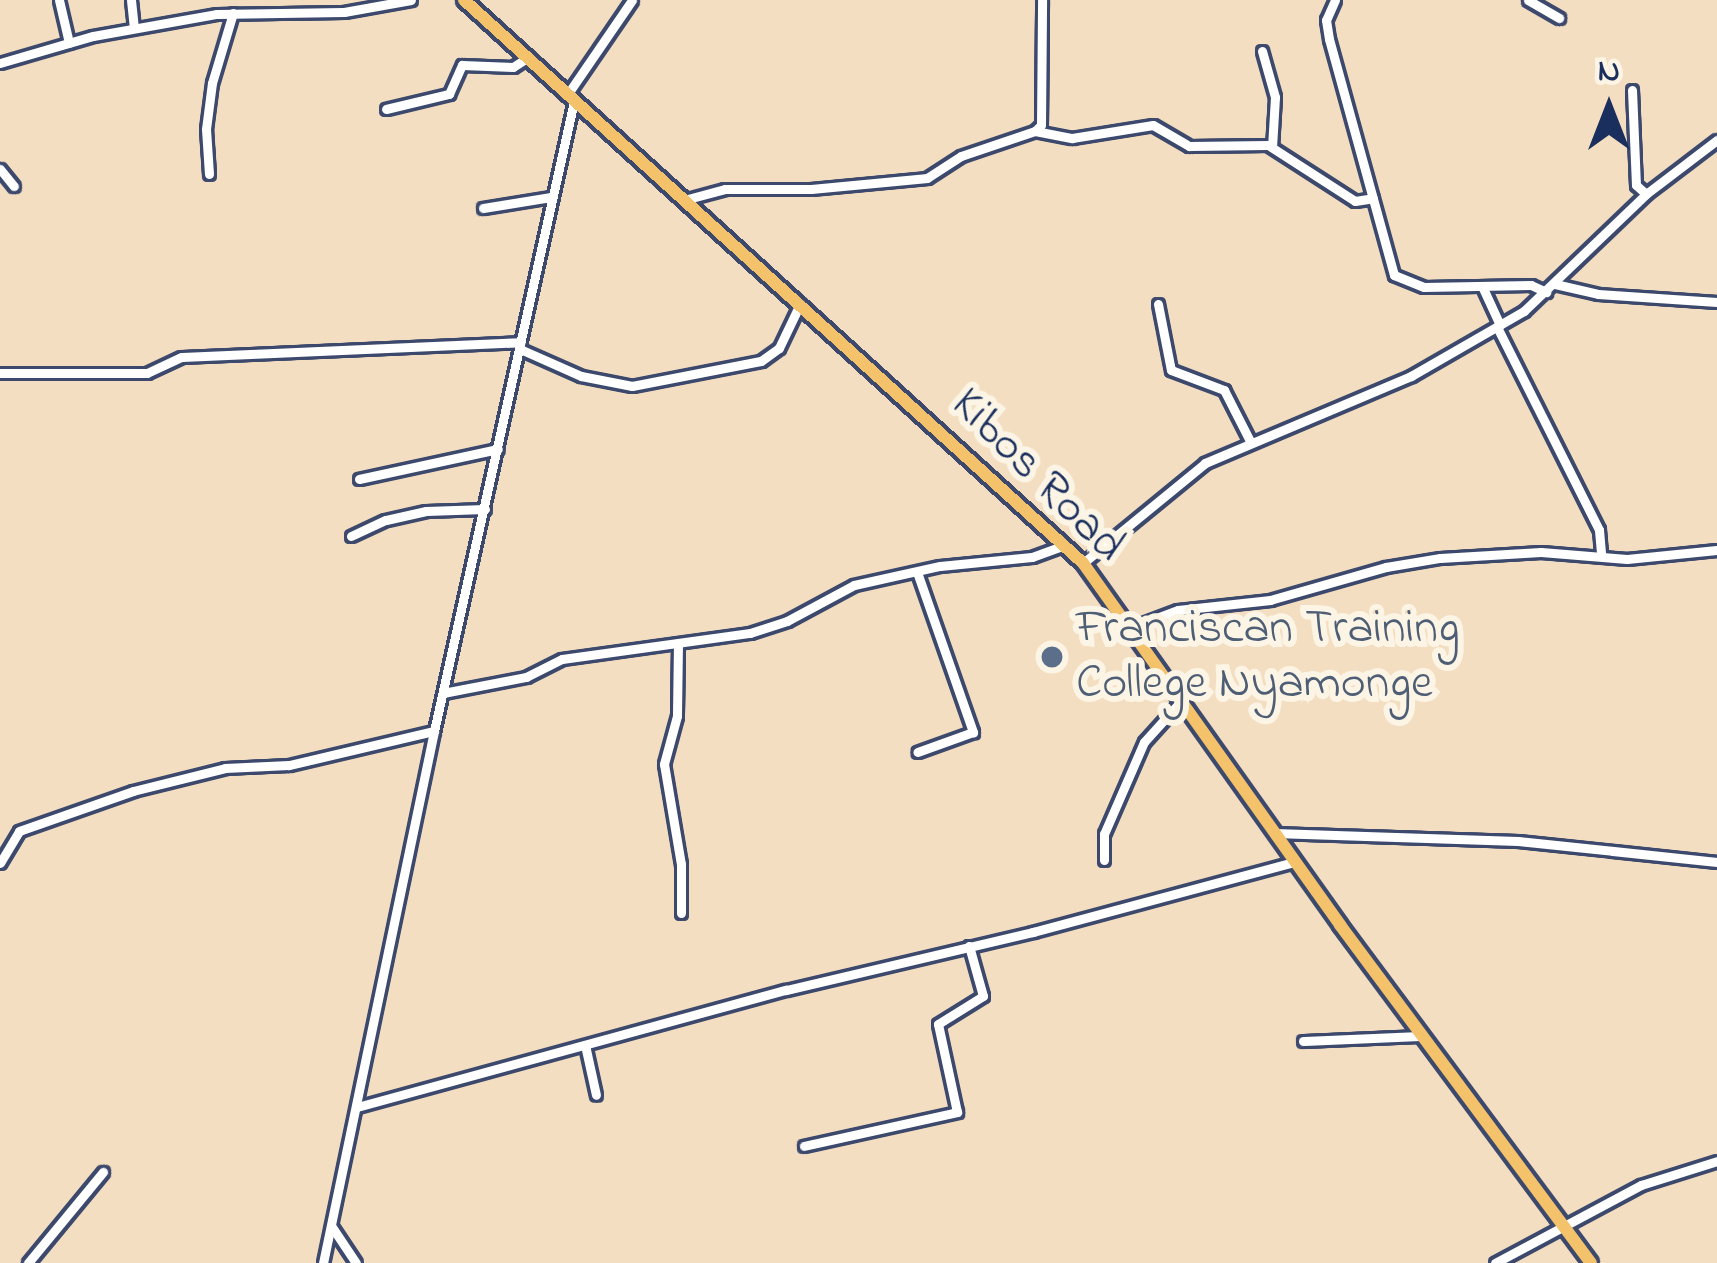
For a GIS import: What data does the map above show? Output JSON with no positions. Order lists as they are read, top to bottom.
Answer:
{
  "streets": {
    "main road": ["Kibos Road"]
  },
  "places": ["Franciscan Training College Nyamonge"],
  "north": "top"
}
